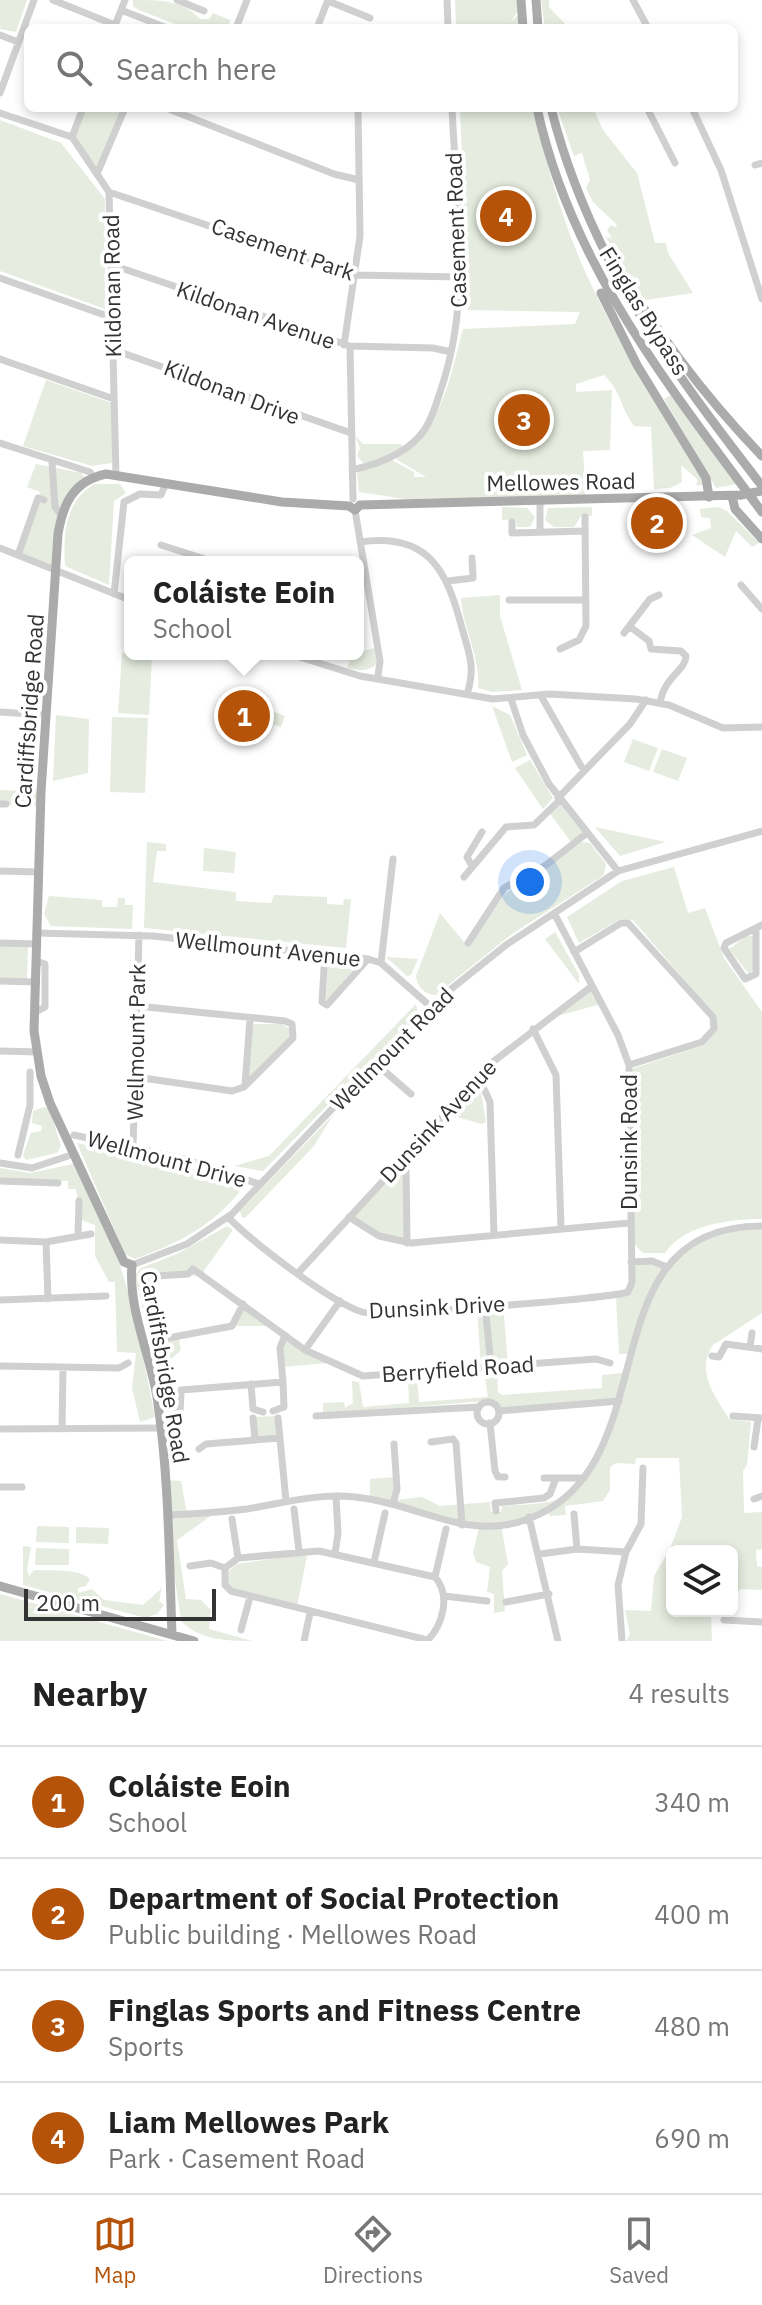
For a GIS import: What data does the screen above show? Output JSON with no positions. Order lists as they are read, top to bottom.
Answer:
{
  "streets": {
    "main road": ["Finglas Bypass", "Mellowes Road", "Cardiffsbridge Road"],
    "street": [
      "Casement Road",
      "Casement Park",
      "Kildonan Road",
      "Kildonan Avenue",
      "Kildonan Drive",
      "Wellmount Avenue",
      "Wellmount Park",
      "Wellmount Road",
      "Dunsink Avenue",
      "Dunsink Road",
      "Wellmount Drive",
      "Dunsink Drive",
      "Berryfield Road"
    ]
  },
  "crossings": [
    ["Casement Road", "Casement Park"],
    ["Casement Road", "Kildonan Avenue"],
    ["Casement Park", "Kildonan Road"],
    ["Kildonan Road", "Kildonan Avenue"],
    ["Kildonan Road", "Kildonan Drive"],
    ["Kildonan Road", "Mellowes Road"],
    ["Finglas Bypass", "Mellowes Road"],
    ["Mellowes Road", "Cardiffsbridge Road"],
    ["Cardiffsbridge Road", "Wellmount Avenue"],
    ["Cardiffsbridge Road", "Wellmount Road"],
    ["Wellmount Avenue", "Wellmount Park"],
    ["Wellmount Avenue", "Wellmount Road"],
    ["Wellmount Park", "Wellmount Drive"],
    ["Wellmount Road", "Dunsink Road"],
    ["Wellmount Road", "Wellmount Drive"],
    ["Wellmount Road", "Dunsink Drive"],
    ["Dunsink Avenue", "Dunsink Road"],
    ["Dunsink Avenue", "Dunsink Drive"],
    ["Dunsink Road", "Dunsink Drive"]
  ],
  "scale_bar": "200 m",
  "page": {
    "search": "Search here",
    "pins": [
      "4",
      "3",
      "2",
      "1"
    ],
    "popup": ["Coláiste Eoin", "School"],
    "scale": "200 m",
    "heading": ["Nearby", "4 results"],
    "list": [
      {
        "mark": "1",
        "name": "Coláiste Eoin",
        "note": "School",
        "value": "340 m"
      },
      {
        "mark": "2",
        "name": "Department of Social Protection",
        "note": "Public building · Mellowes Road",
        "value": "400 m"
      },
      {
        "mark": "3",
        "name": "Finglas Sports and Fitness Centre",
        "note": "Sports",
        "value": "480 m"
      },
      {
        "mark": "4",
        "name": "Liam Mellowes Park",
        "note": "Park · Casement Road",
        "value": "690 m"
      }
    ],
    "nav": ["Map", "Directions", "Saved"]
  }
}
